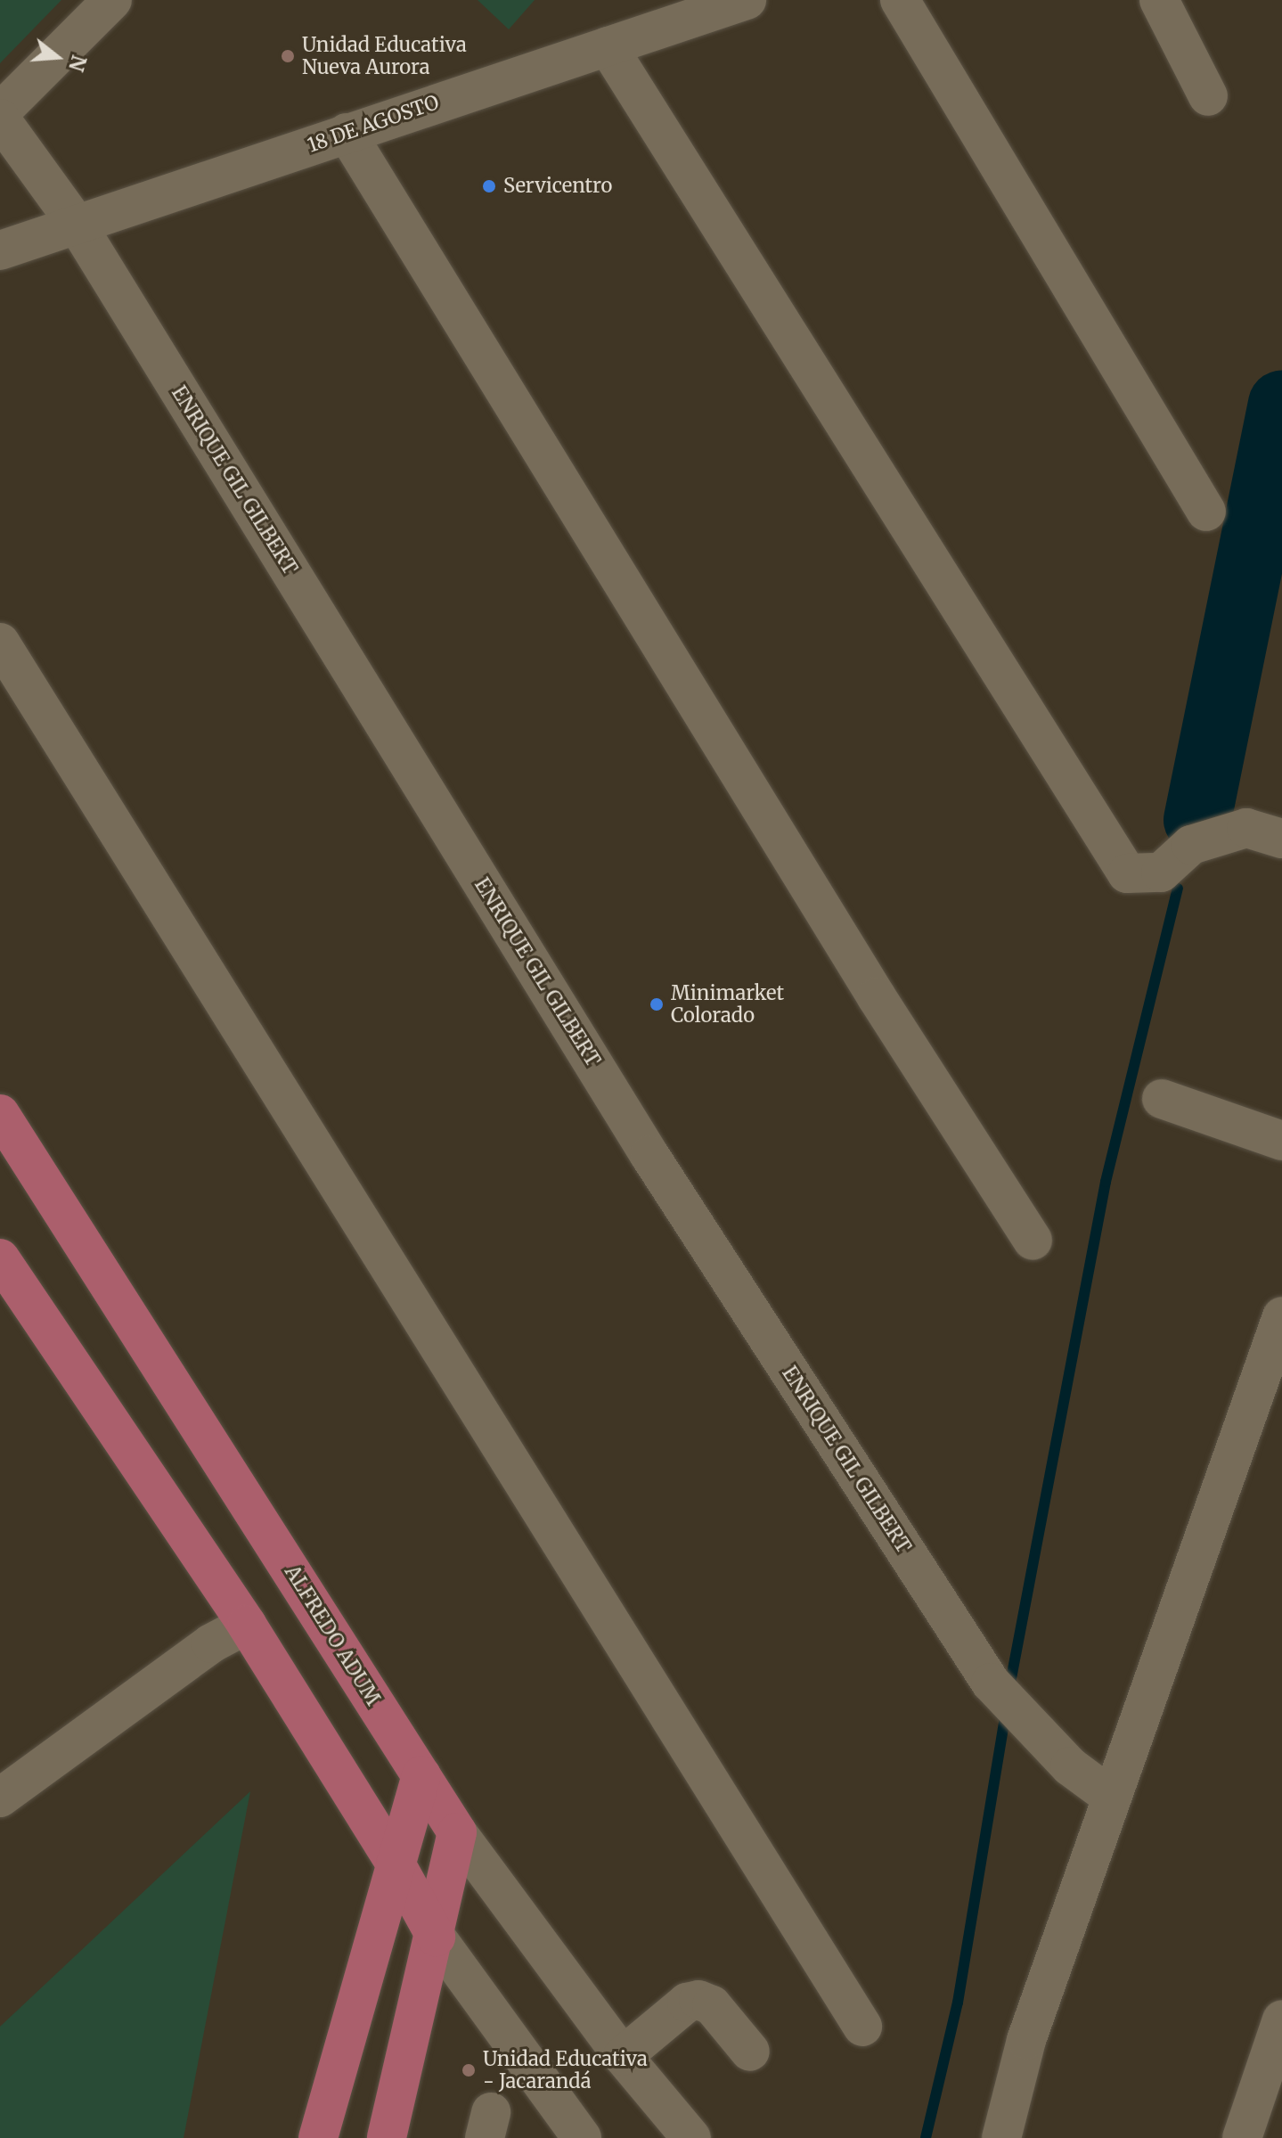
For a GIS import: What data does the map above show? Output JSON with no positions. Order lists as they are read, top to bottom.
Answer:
{
  "streets": {
    "main road": ["ALFREDO ADUM"],
    "street": ["18 DE AGOSTO", "ENRIQUE GIL GILBERT"]
  },
  "crossings": [
    ["18 DE AGOSTO", "ENRIQUE GIL GILBERT"]
  ],
  "places": [
    "Unidad Educativa Nueva Aurora",
    "Servicentro",
    "Minimarket Colorado",
    "Unidad Educativa - Jacarandá"
  ],
  "north": "right"
}
